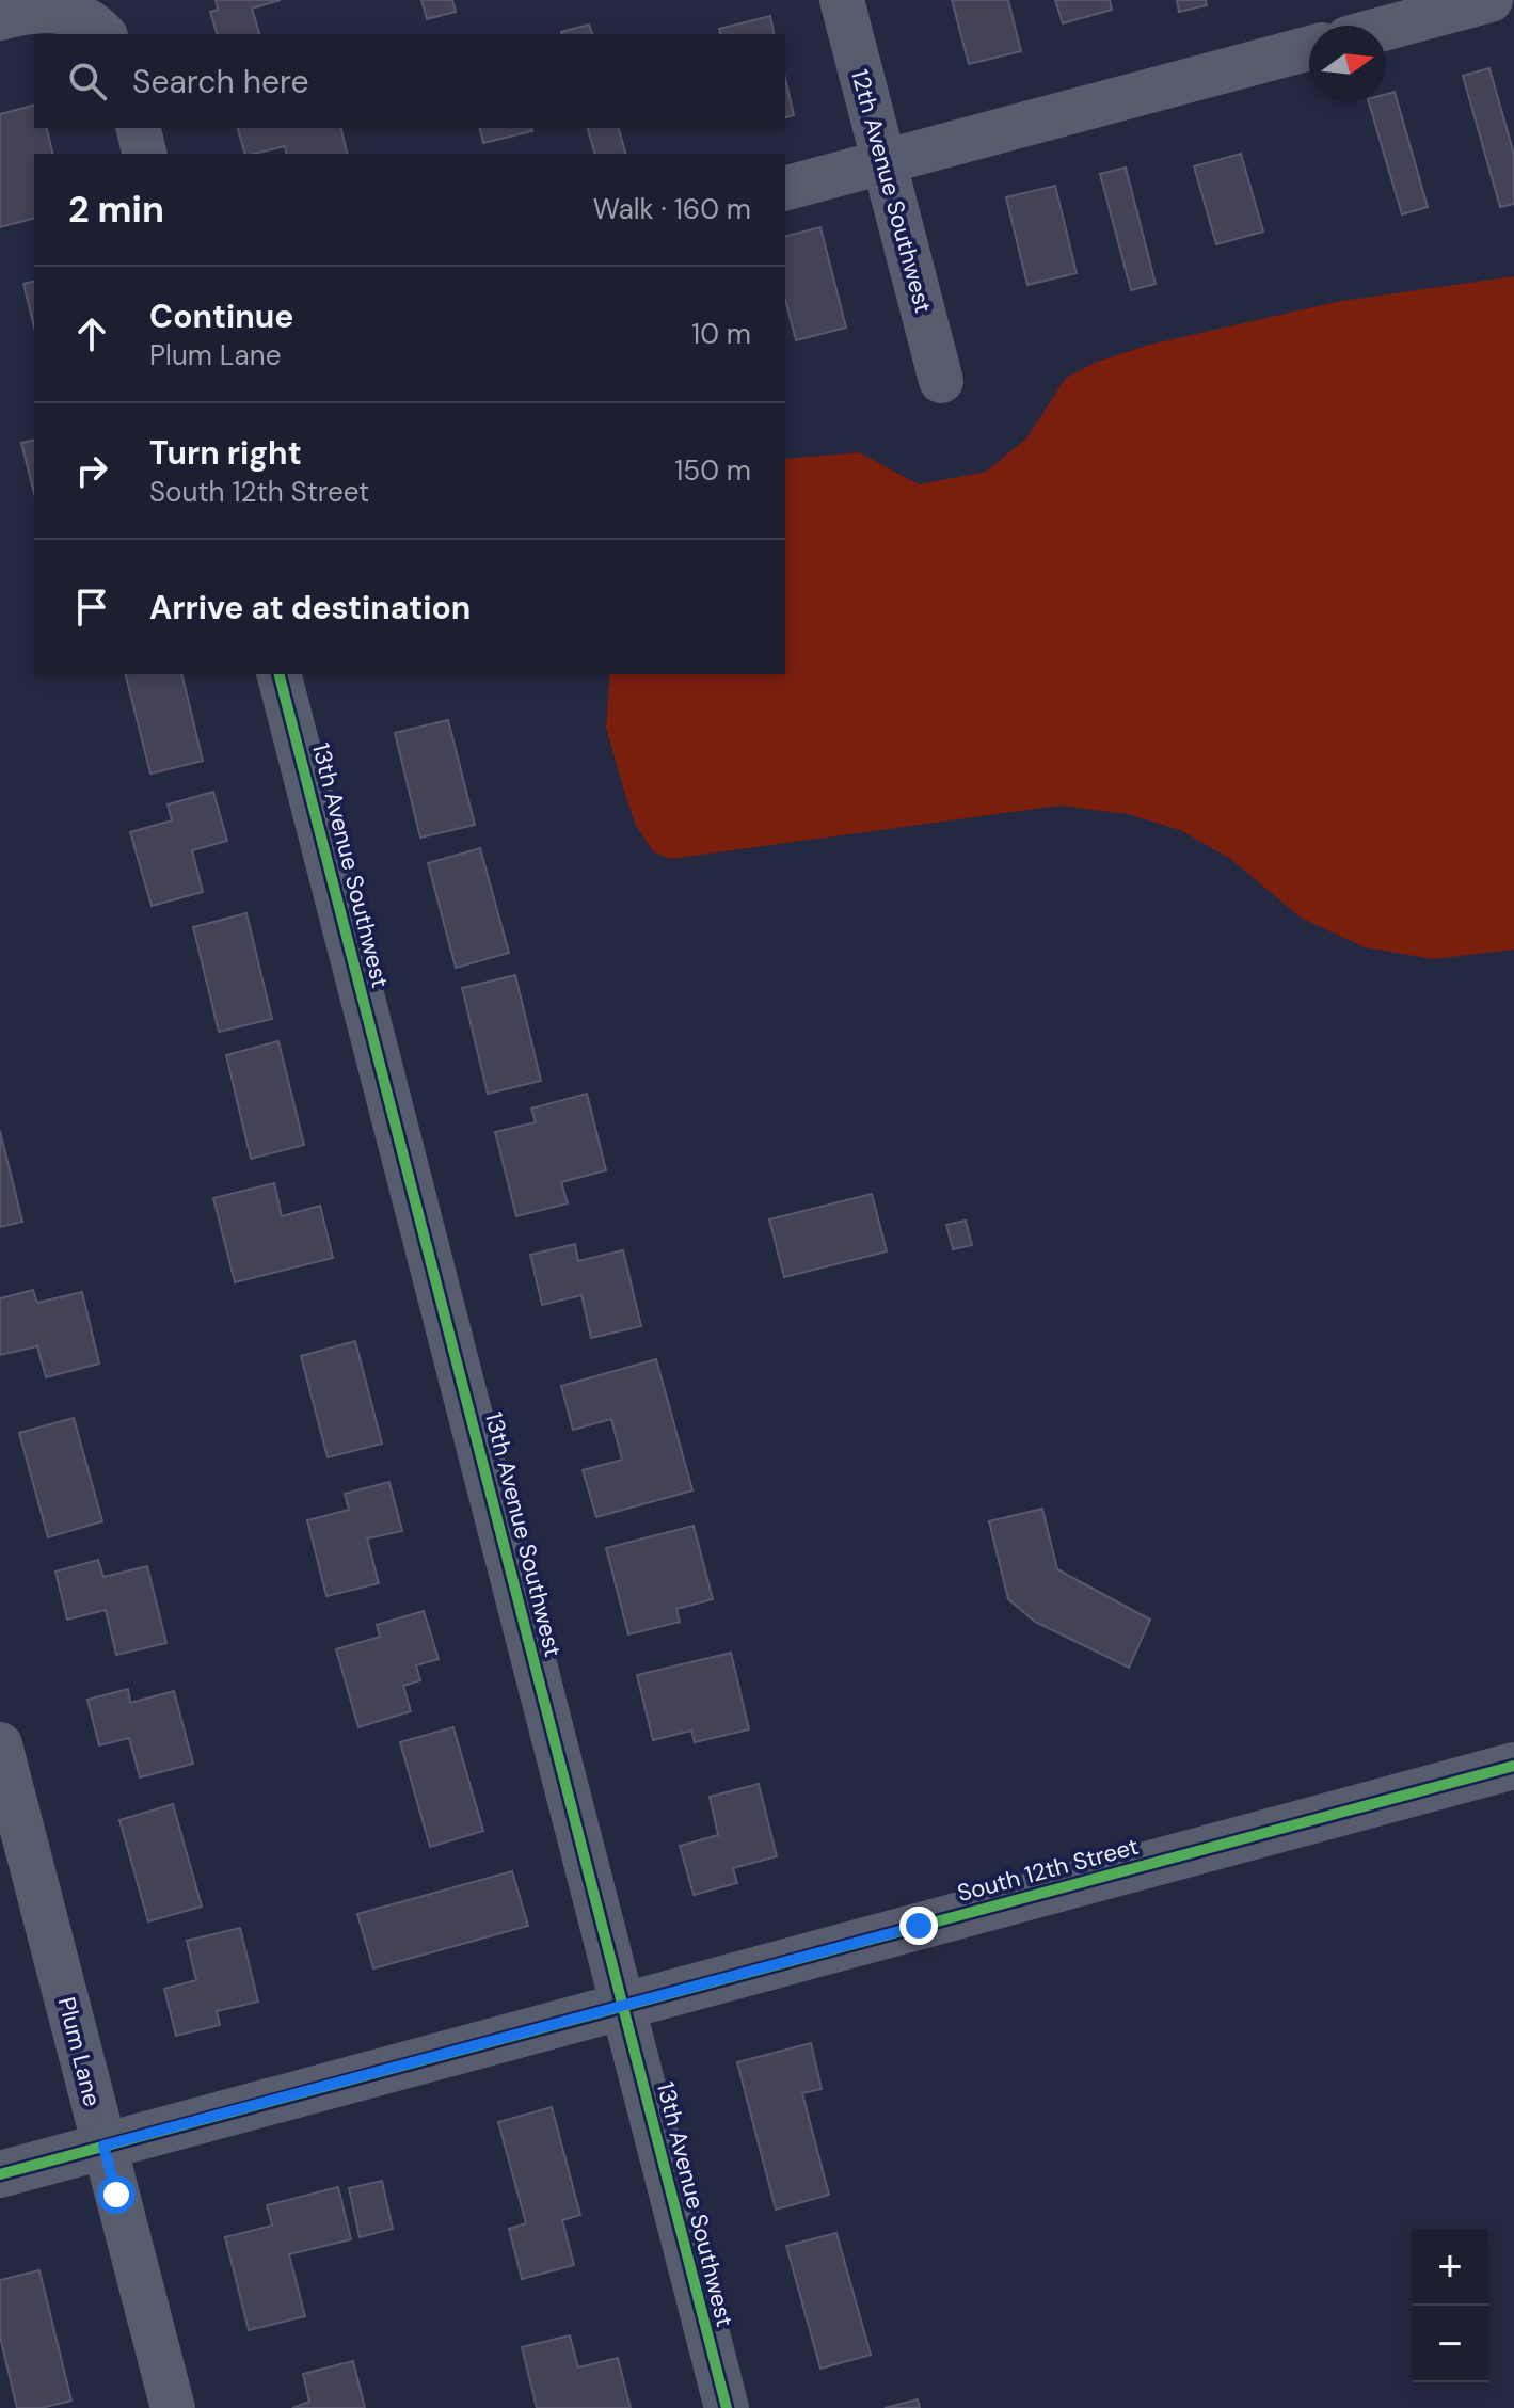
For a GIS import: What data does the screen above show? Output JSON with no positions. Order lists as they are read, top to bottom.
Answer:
{
  "streets": {
    "street": [
      "12th Avenue Southwest",
      "13th Avenue Southwest",
      "South 12th Street",
      "Plum Lane"
    ]
  },
  "crossings": [
    ["13th Avenue Southwest", "South 12th Street"],
    ["South 12th Street", "Plum Lane"]
  ],
  "north": "right",
  "page": {
    "search": "Search here",
    "heading": ["2 min", "Walk · 160 m"],
    "list": [
      ["Continue", "Plum Lane", "10 m"],
      ["Turn right", "South 12th Street", "150 m"],
      "Arrive at destination"
    ],
    "map_buttons": ["+", "−"]
  }
}
